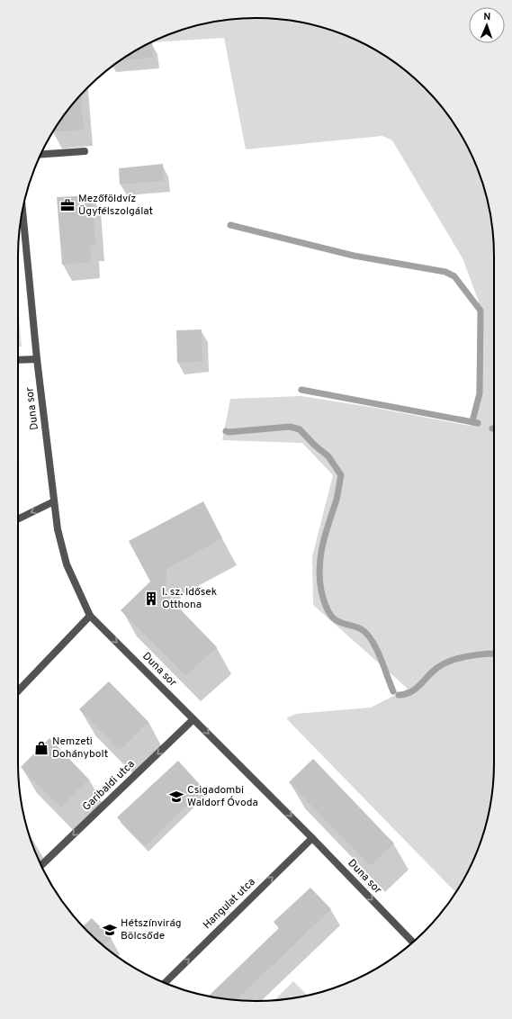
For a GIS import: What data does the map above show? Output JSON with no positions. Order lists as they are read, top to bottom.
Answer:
{
  "streets": {
    "street": ["Duna sor", "Garibaldi utca", "Hangulat utca"]
  },
  "crossings": [
    ["Duna sor", "Garibaldi utca"],
    ["Duna sor", "Hangulat utca"]
  ],
  "one_way": ["Duna sor", "Garibaldi utca", "Hangulat utca"],
  "places": {
    "office": ["Mezőföldvíz Ügyfélszolgálat"],
    "building": ["I. sz. Idősek Otthona"],
    "shop": ["Nemzeti Dohánybolt"],
    "school or university": ["Csigadombi Waldorf Óvoda", "Hétszínvirág Bölcsőde"]
  },
  "north": "top"
}
